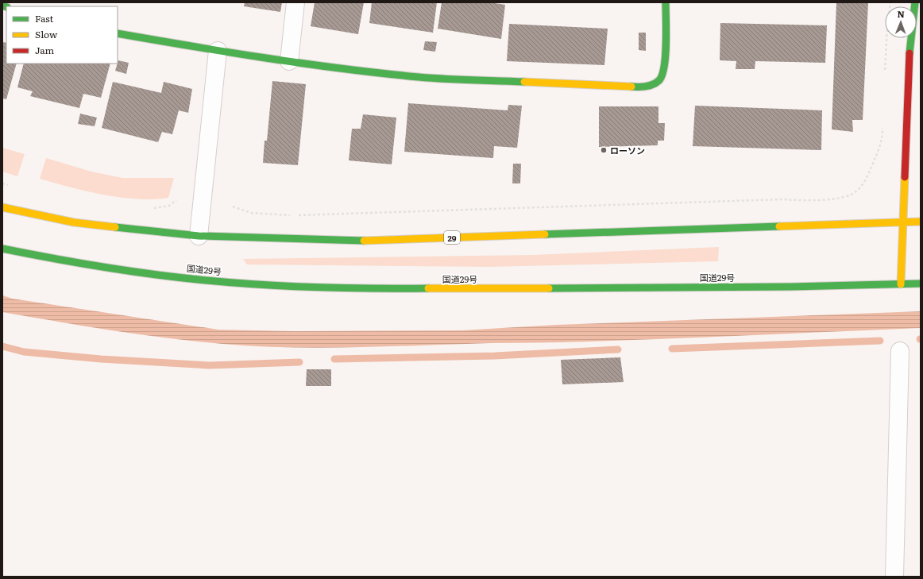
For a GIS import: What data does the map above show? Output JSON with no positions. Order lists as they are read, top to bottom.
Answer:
{
  "streets": {
    "main road": ["29", "国道29号"]
  },
  "places": ["ローソン"],
  "legend": ["Fast", "Slow", "Jam"],
  "north": "top"
}
